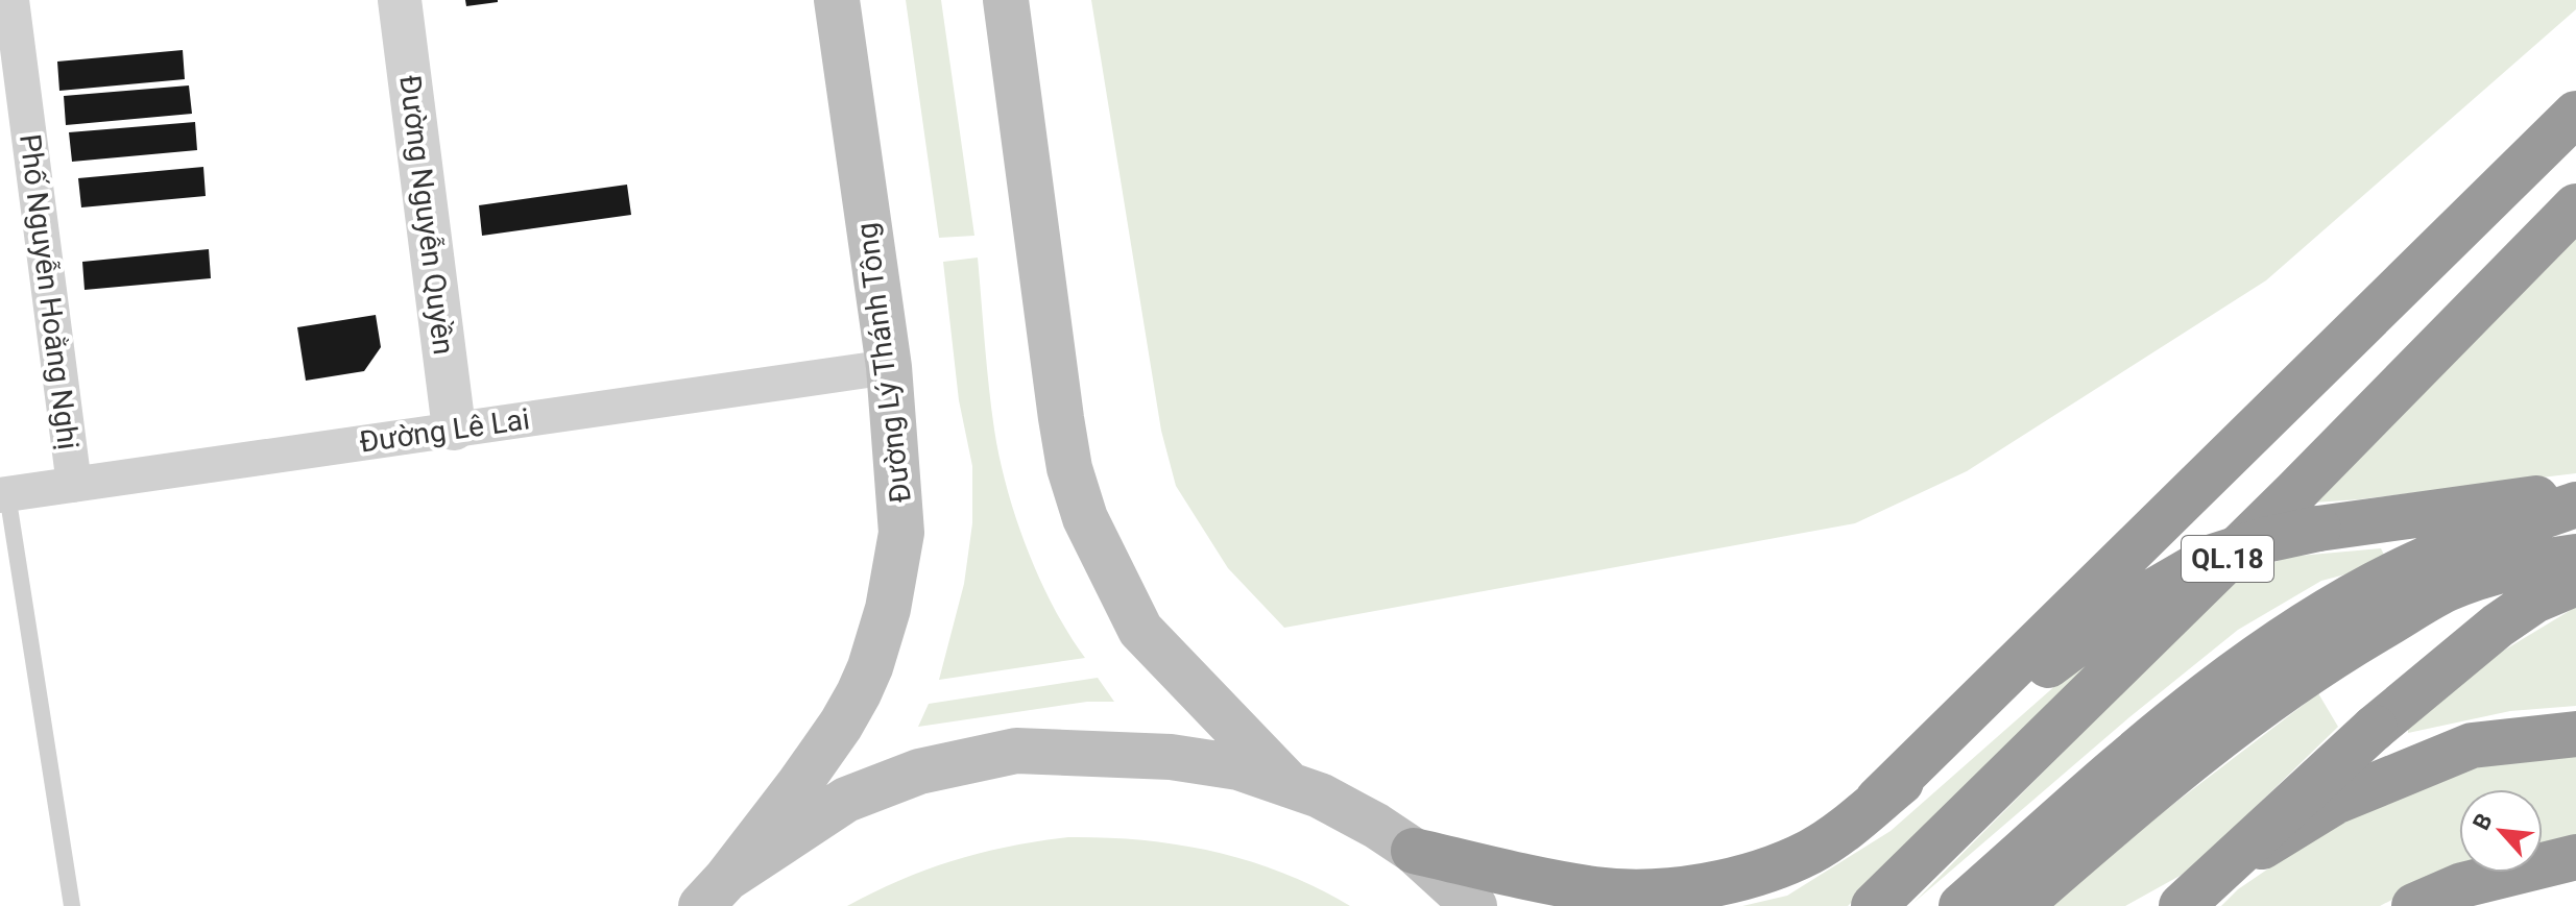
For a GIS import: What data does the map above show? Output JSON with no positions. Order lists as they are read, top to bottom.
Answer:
{
  "streets": {
    "highway": ["QL.18"],
    "main road": ["Đường Lý Thánh Tông"],
    "street": ["Đường Nguyễn Quyền", "Phố Nguyễn Hoằng Nghị", "Đường Lê Lai"]
  },
  "crossings": [
    ["Đường Nguyễn Quyền", "Đường Lê Lai"],
    ["Phố Nguyễn Hoằng Nghị", "Đường Lê Lai"],
    ["Đường Lý Thánh Tông", "Đường Lê Lai"]
  ],
  "north": "top left"
}
